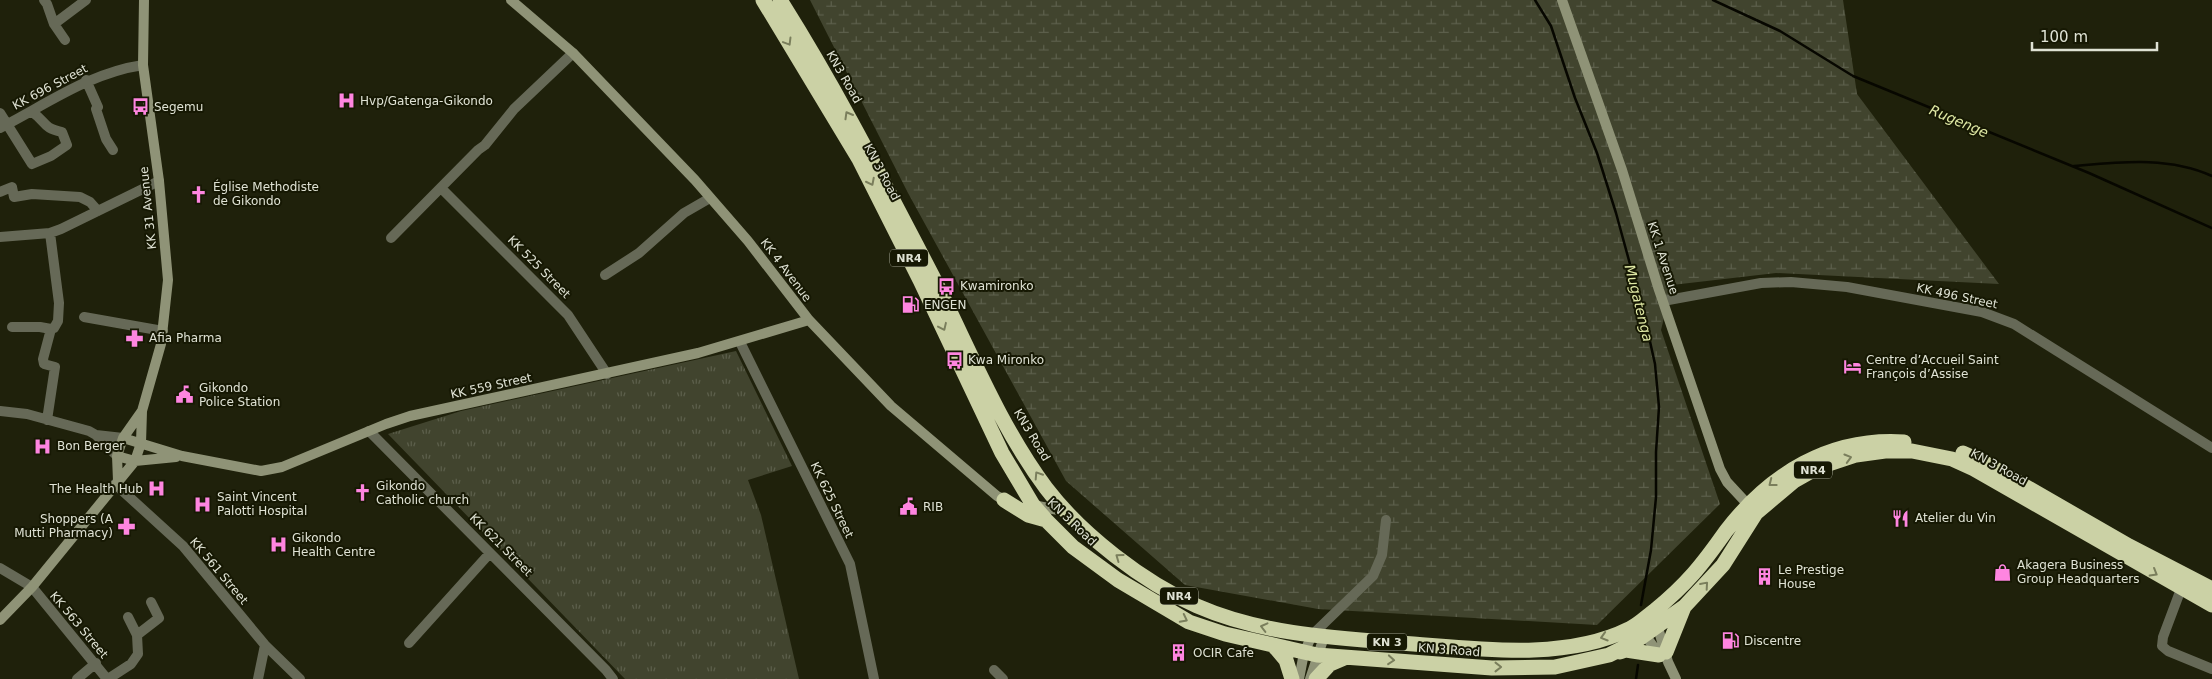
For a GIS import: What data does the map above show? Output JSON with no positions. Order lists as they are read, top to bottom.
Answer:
{
  "streets": {
    "highway": [
      "KN3 Road",
      "KN 3 Road",
      "NR4",
      "KN 3"
    ],
    "main road": [
      "KK 31 Avenue",
      "KK 1 Avenue",
      "KK 4 Avenue",
      "KK 559 Street"
    ],
    "street": [
      "KK 696 Street",
      "KK 525 Street",
      "KK 496 Street",
      "KK 625 Street",
      "KK 621 Street",
      "KK 561 Street",
      "KK 563 Street"
    ]
  },
  "crossings": [
    ["KN3 Road", "KN 3 Road"],
    ["KK 696 Street", "KK 31 Avenue"],
    ["KN 3 Road", "KK 1 Avenue"],
    ["KK 31 Avenue", "KK 559 Street"],
    ["KK 31 Avenue", "KK 561 Street"],
    ["KK 31 Avenue", "KK 563 Street"],
    ["KK 1 Avenue", "KK 496 Street"],
    ["KK 525 Street", "KK 559 Street"],
    ["KK 4 Avenue", "KK 559 Street"],
    ["KK 559 Street", "KK 625 Street"],
    ["KK 559 Street", "KK 621 Street"]
  ],
  "one_way": ["KN3 Road"],
  "water": ["Rugenge", "Mugatenga"],
  "places": {
    "hospital": [
      "Hvp/Gatenga-Gikondo",
      "Bon Berger",
      "The Health Hub",
      "Saint Vincent Palotti Hospital",
      "Gikondo Health Centre"
    ],
    "bus stop": ["Segemu", "Kwamironko", "Kwa Mironko"],
    "church": ["Église Methodiste de Gikondo", "Gikondo Catholic church"],
    "fuel station": ["ENGEN", "Discentre"],
    "pharmacy": ["Afia Pharma", "Shoppers (A Mutti Pharmacy)"],
    "hotel": ["Centre d’Accueil Saint François d’Assise"],
    "public building": ["Gikondo Police Station", "RIB"],
    "restaurant": ["Atelier du Vin"],
    "shop": ["Akagera Business Group Headquarters"],
    "building": ["Le Prestige House", "OCIR Cafe"]
  },
  "scale_bar": "100 m"
}
